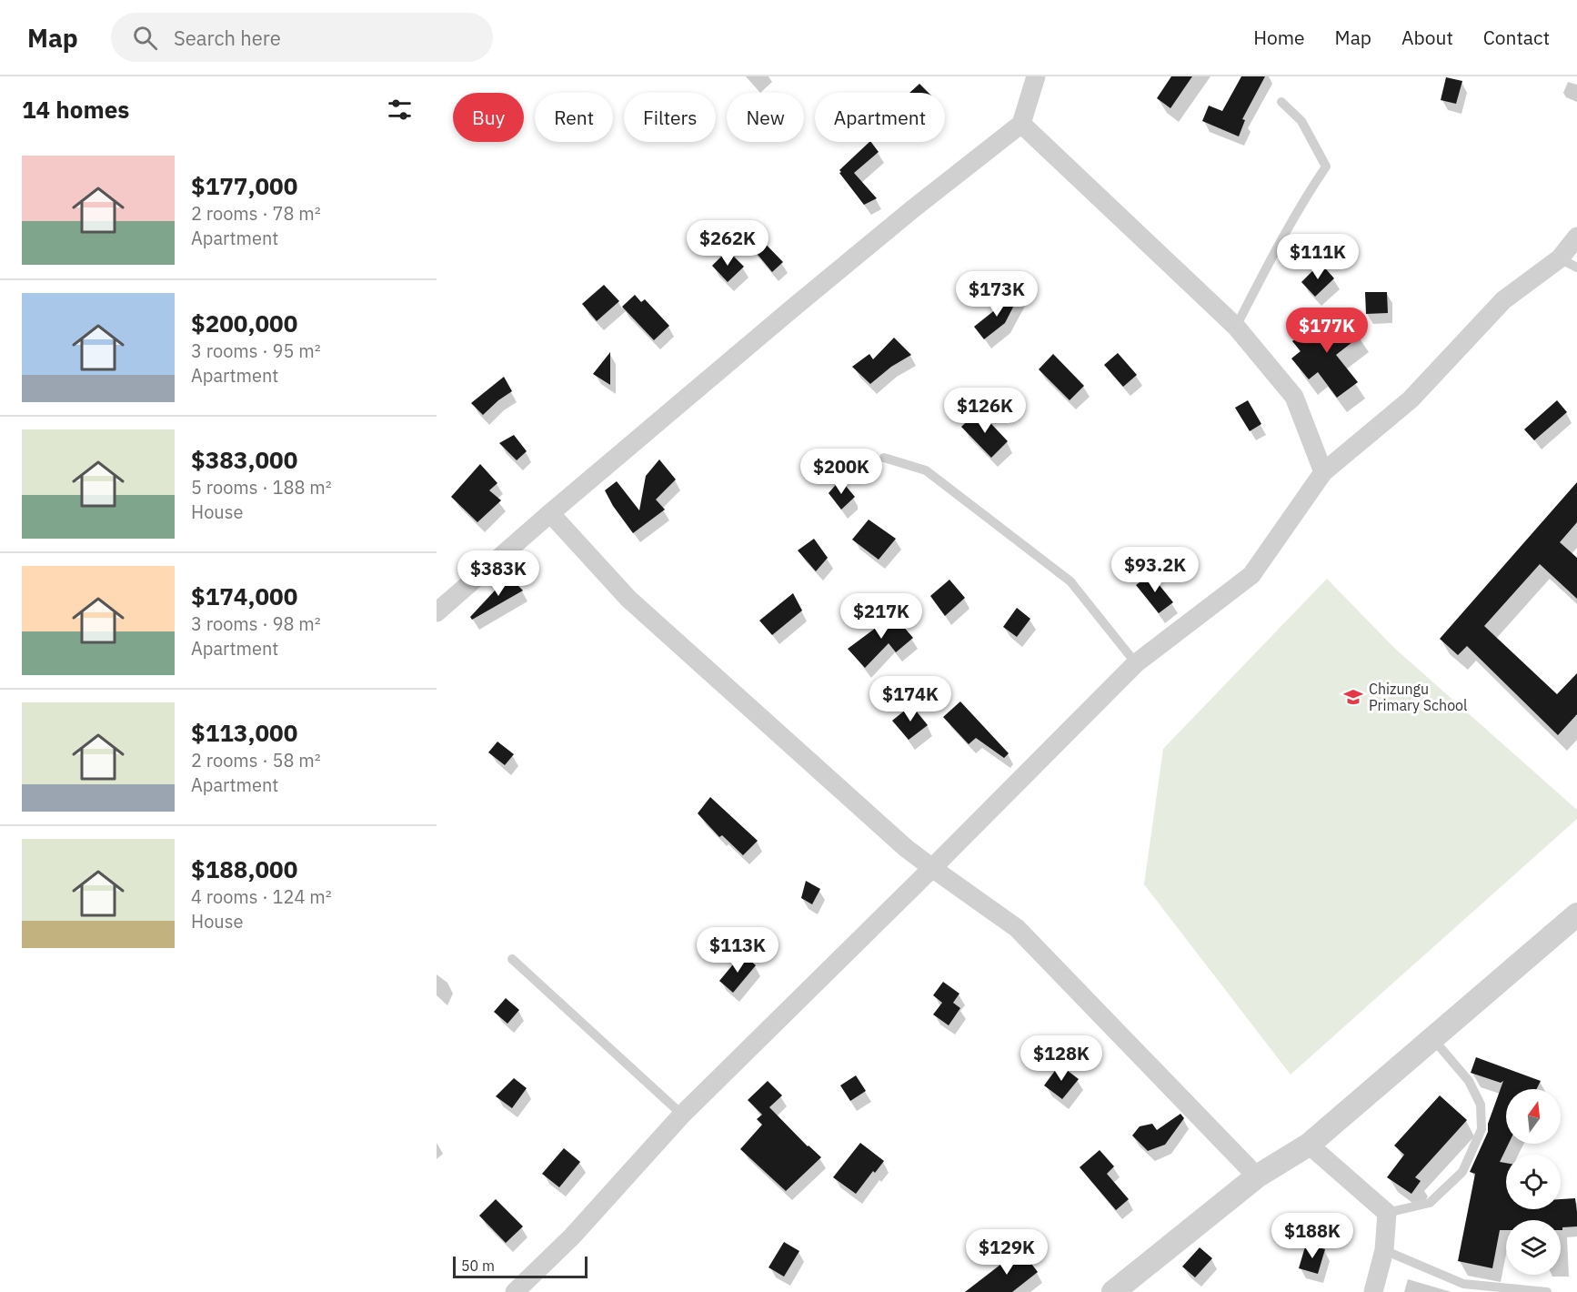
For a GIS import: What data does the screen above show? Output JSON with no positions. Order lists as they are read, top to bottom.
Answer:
{
  "places": {
    "school or university": ["Chizungu Primary School"]
  },
  "scale_bar": "50 m",
  "north": "top",
  "page": {
    "header": "Map",
    "search": "Search here",
    "nav": [
      "Home",
      "Map",
      "About",
      "Contact"
    ],
    "heading": "14 homes",
    "chip": [
      "Buy",
      "Rent",
      "Filters",
      "New",
      "Apartment"
    ],
    "list": [
      {
        "name": "$177,000",
        "note": "2 rooms · 78 m² · Apartment"
      },
      {
        "name": "$200,000",
        "note": "3 rooms · 95 m² · Apartment"
      },
      {
        "name": "$383,000",
        "note": "5 rooms · 188 m² · House"
      },
      {
        "name": "$174,000",
        "note": "3 rooms · 98 m² · Apartment"
      },
      {
        "name": "$113,000",
        "note": "2 rooms · 58 m² · Apartment"
      },
      {
        "name": "$188,000",
        "note": "4 rooms · 124 m² · House"
      }
    ],
    "price": [
      "$262K",
      "$111K",
      "$173K",
      "$177K",
      "$126K",
      "$200K",
      "$93.2K",
      "$383K",
      "$217K",
      "$174K",
      "$113K",
      "$128K",
      "$188K",
      "$129K"
    ],
    "scale": "50 m"
  }
}
